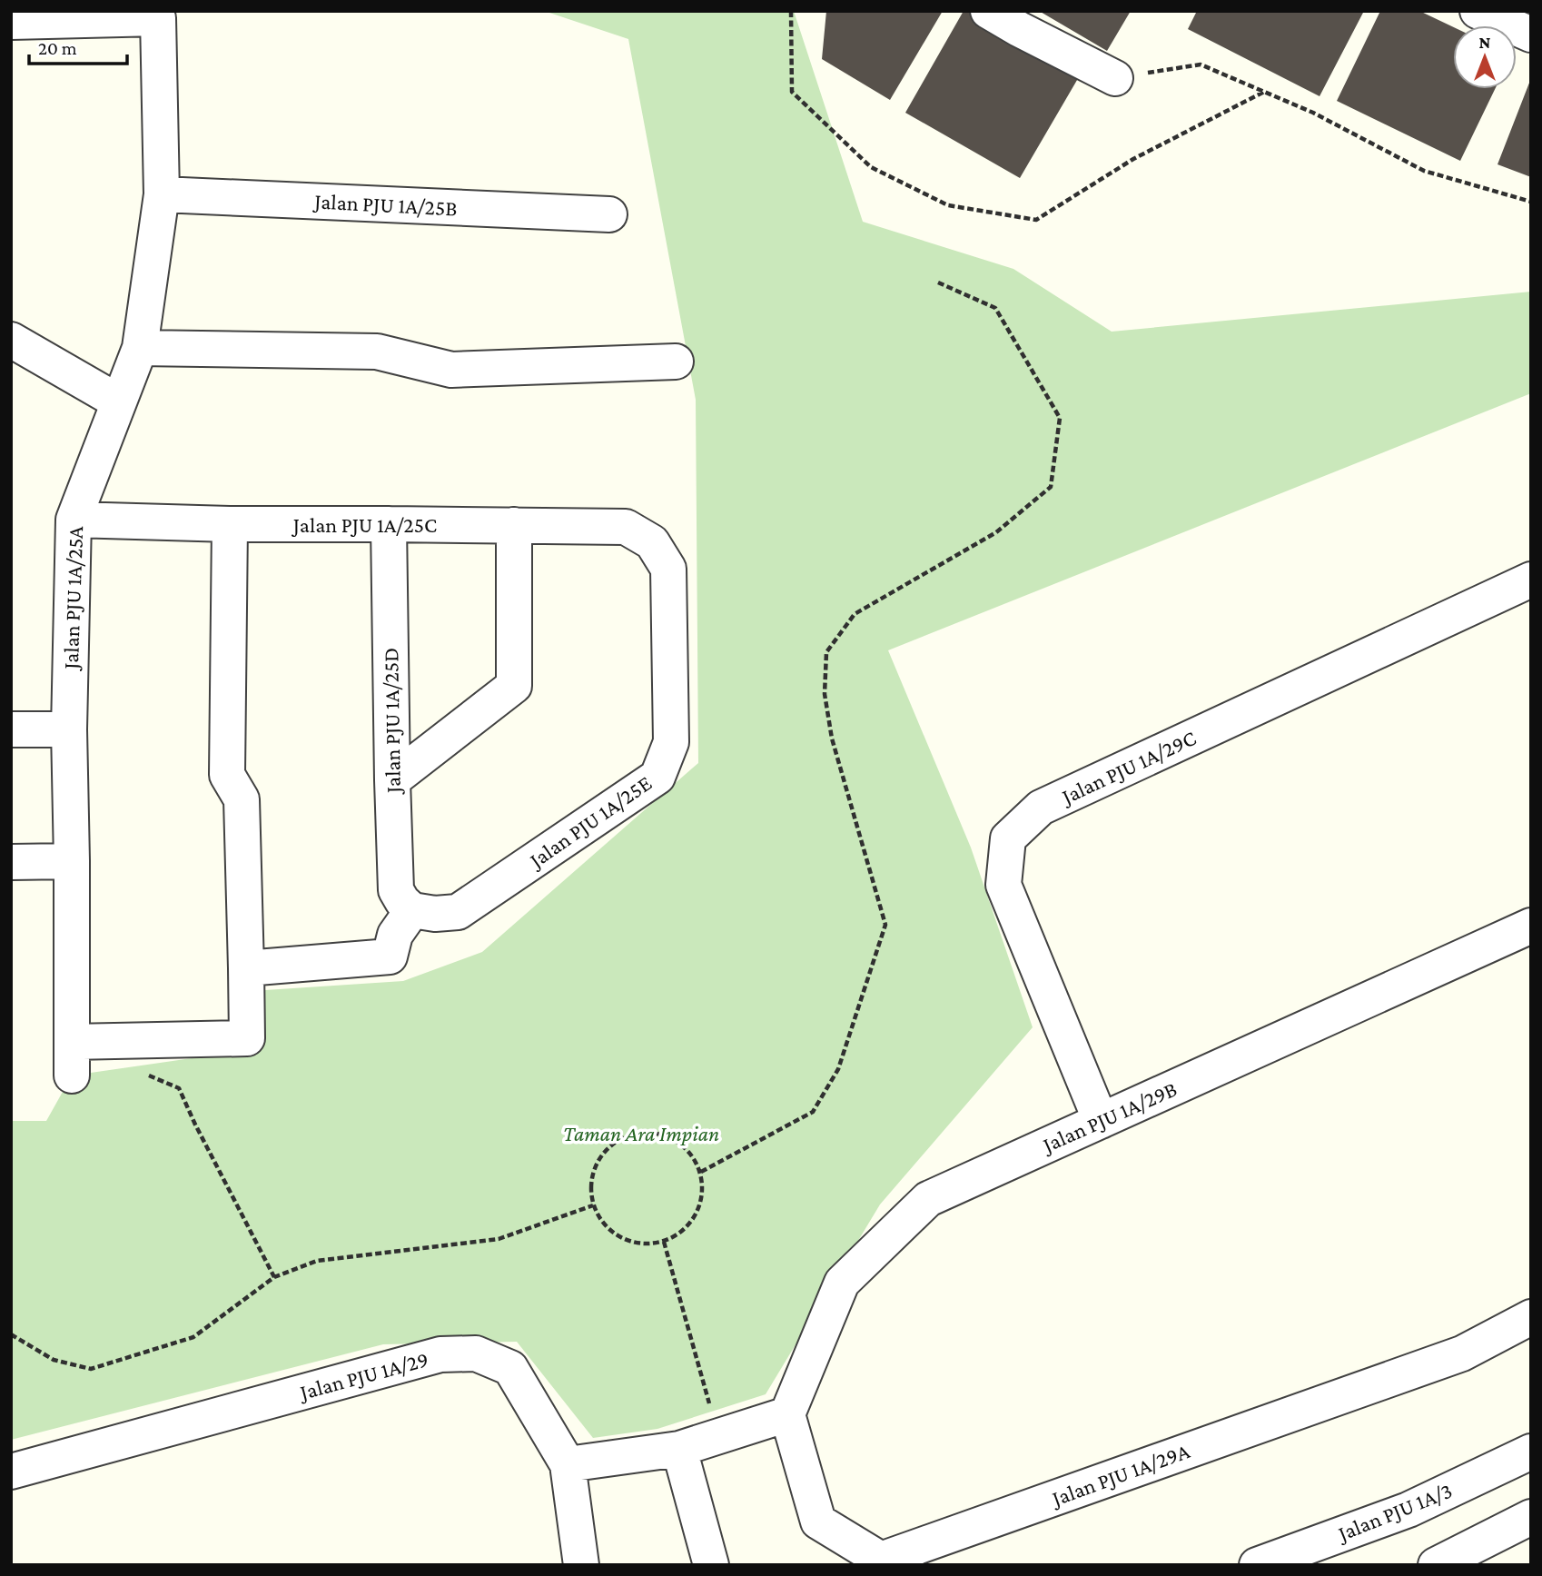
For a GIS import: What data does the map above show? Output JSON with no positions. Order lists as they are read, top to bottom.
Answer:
{
  "streets": {
    "street": [
      "Jalan PJU 1A/25B",
      "Jalan PJU 1A/25C",
      "Jalan PJU 1A/25A",
      "Jalan PJU 1A/25D",
      "Jalan PJU 1A/29C",
      "Jalan PJU 1A/25E",
      "Jalan PJU 1A/29B",
      "Jalan PJU 1A/29",
      "Jalan PJU 1A/29A",
      "Jalan PJU 1A/3"
    ]
  },
  "crossings": [
    ["Jalan PJU 1A/25B", "Jalan PJU 1A/25A"],
    ["Jalan PJU 1A/25C", "Jalan PJU 1A/25A"],
    ["Jalan PJU 1A/25C", "Jalan PJU 1A/25D"],
    ["Jalan PJU 1A/25C", "Jalan PJU 1A/25E"],
    ["Jalan PJU 1A/25D", "Jalan PJU 1A/25E"],
    ["Jalan PJU 1A/29C", "Jalan PJU 1A/29B"],
    ["Jalan PJU 1A/29B", "Jalan PJU 1A/29A"]
  ],
  "parks": ["Taman Ara Impian"],
  "scale_bar": "20 m",
  "north": "top"
}
